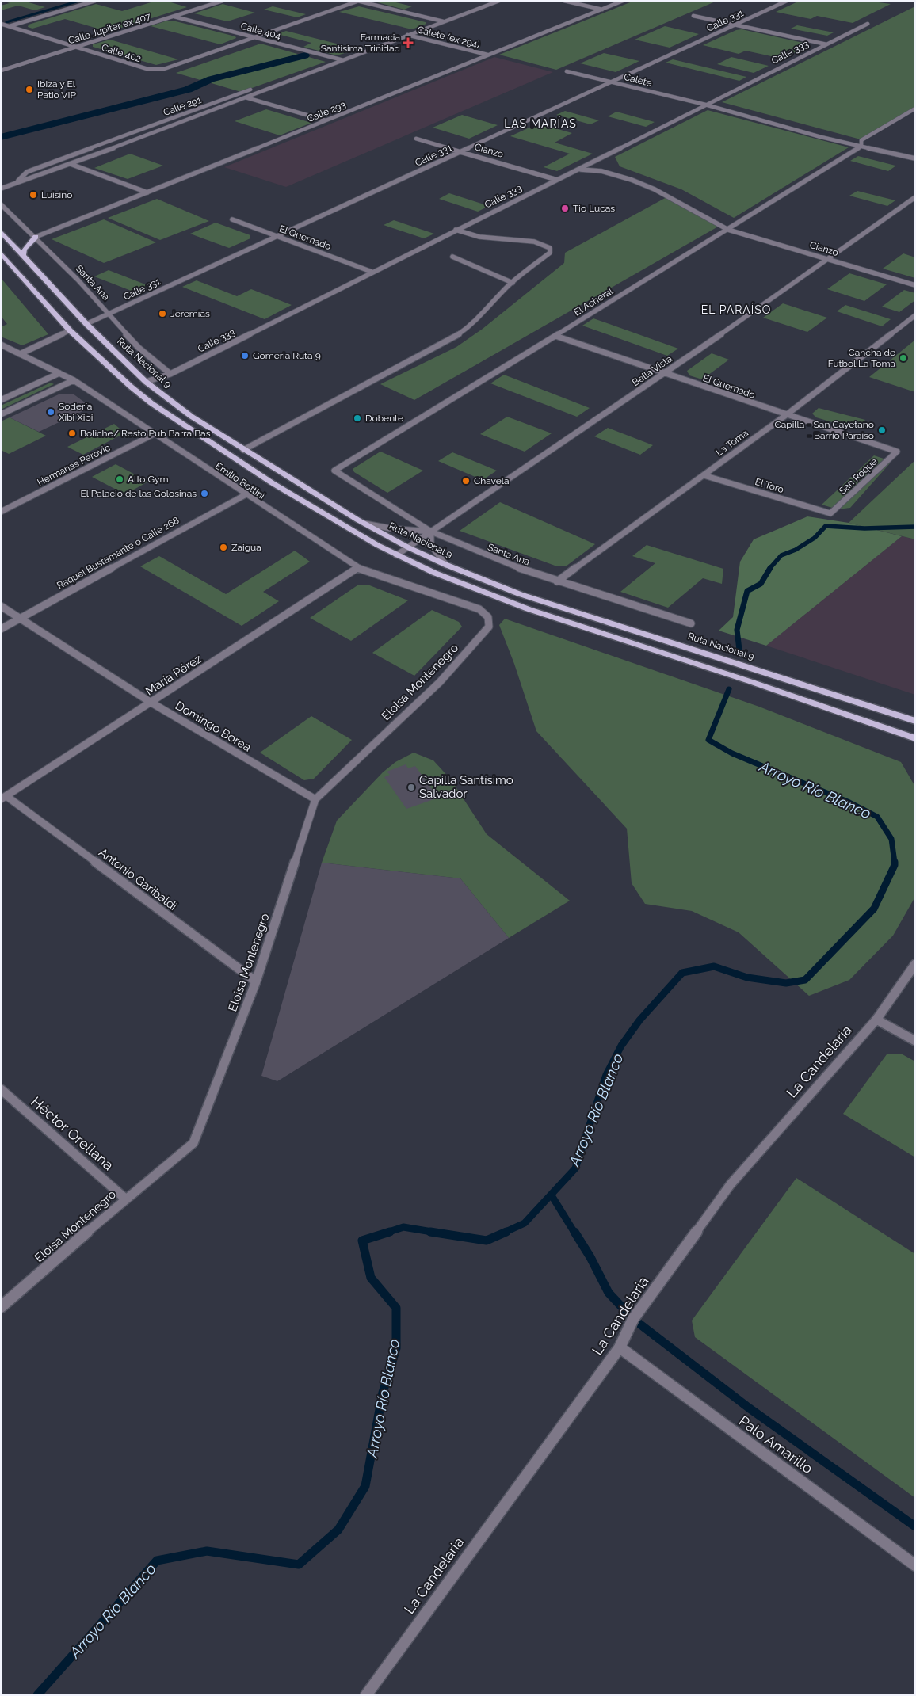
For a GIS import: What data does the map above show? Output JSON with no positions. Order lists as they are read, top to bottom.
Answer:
{
  "streets": {
    "main road": ["Ruta Nacional 9"],
    "street": [
      "Calle 331",
      "Calle Jupiter ex 407",
      "Calle 404",
      "Calete (ex 294)",
      "Calle 333",
      "Calle 402",
      "Calete",
      "Calle 291",
      "Calle 293",
      "Cianzo",
      "El Quemado",
      "Santa Ana",
      "El Acheral",
      "Bella Vista",
      "La Toma",
      "Hermanas Perovic",
      "San Roque",
      "Emilio Bottini",
      "El Toro",
      "Raquel Bustamante o Calle 268",
      "María Pérez",
      "Eloisa Montenegro",
      "Domingo Borea",
      "Antonio Garibaldi",
      "La Candelaria",
      "Héctor Orellana",
      "Palo Amarillo"
    ]
  },
  "crossings": [
    ["Calle 331", "Calete"],
    ["Calle 331", "Cianzo"],
    ["Calle 331", "El Quemado"],
    ["Calle 331", "Santa Ana"],
    ["Calle 331", "Ruta Nacional 9"],
    ["Calle Jupiter ex 407", "Calle 404"],
    ["Calle Jupiter ex 407", "Calle 402"],
    ["Calle 404", "Calle 402"],
    ["Calle 404", "Calle 291"],
    ["Calete (ex 294)", "Calle 291"],
    ["Calete (ex 294)", "Calle 293"],
    ["Calle 333", "Calete"],
    ["Calle 333", "Cianzo"],
    ["Calle 333", "El Quemado"],
    ["Calle 333", "Santa Ana"],
    ["Calle 333", "Ruta Nacional 9"],
    ["Calete", "El Acheral"],
    ["Calle 293", "Santa Ana"],
    ["Cianzo", "El Acheral"],
    ["Cianzo", "Bella Vista"],
    ["El Quemado", "El Acheral"],
    ["El Quemado", "Bella Vista"],
    ["El Quemado", "La Toma"],
    ["El Quemado", "San Roque"],
    ["Santa Ana", "El Acheral"],
    ["Santa Ana", "Bella Vista"],
    ["Santa Ana", "La Toma"],
    ["Ruta Nacional 9", "Bella Vista"],
    ["La Toma", "El Toro"],
    ["Hermanas Perovic", "Emilio Bottini"],
    ["San Roque", "El Toro"],
    ["Emilio Bottini", "Raquel Bustamante o Calle 268"],
    ["Emilio Bottini", "María Pérez"],
    ["Emilio Bottini", "Eloisa Montenegro"],
    ["Raquel Bustamante o Calle 268", "Domingo Borea"],
    ["María Pérez", "Domingo Borea"],
    ["María Pérez", "Antonio Garibaldi"],
    ["Eloisa Montenegro", "Domingo Borea"],
    ["Eloisa Montenegro", "Antonio Garibaldi"],
    ["Eloisa Montenegro", "Héctor Orellana"],
    ["La Candelaria", "Palo Amarillo"]
  ],
  "districts": ["LAS MARÍAS", "EL PARAÍSO"],
  "water": ["Arroyo Río Blanco"],
  "places": {
    "health": ["Farmacia Santisima Trinidad"],
    "other": [
      "Ibiza y El Patio VIP",
      "Luisiño",
      "Tio Lucas",
      "Jeremías",
      "Gomeria Ruta 9",
      "Cancha de Futbol La Toma",
      "Sodería Xibi Xibi",
      "Dobente",
      "Capilla - San Cayetano - Barrio Paraiso",
      "Boliche/ Resto Pub Barra Bas",
      "Alto Gym",
      "Chavela",
      "El Palacio de las Golosinas",
      "Zaigua",
      "Capilla Santísimo Salvador"
    ]
  }
}
